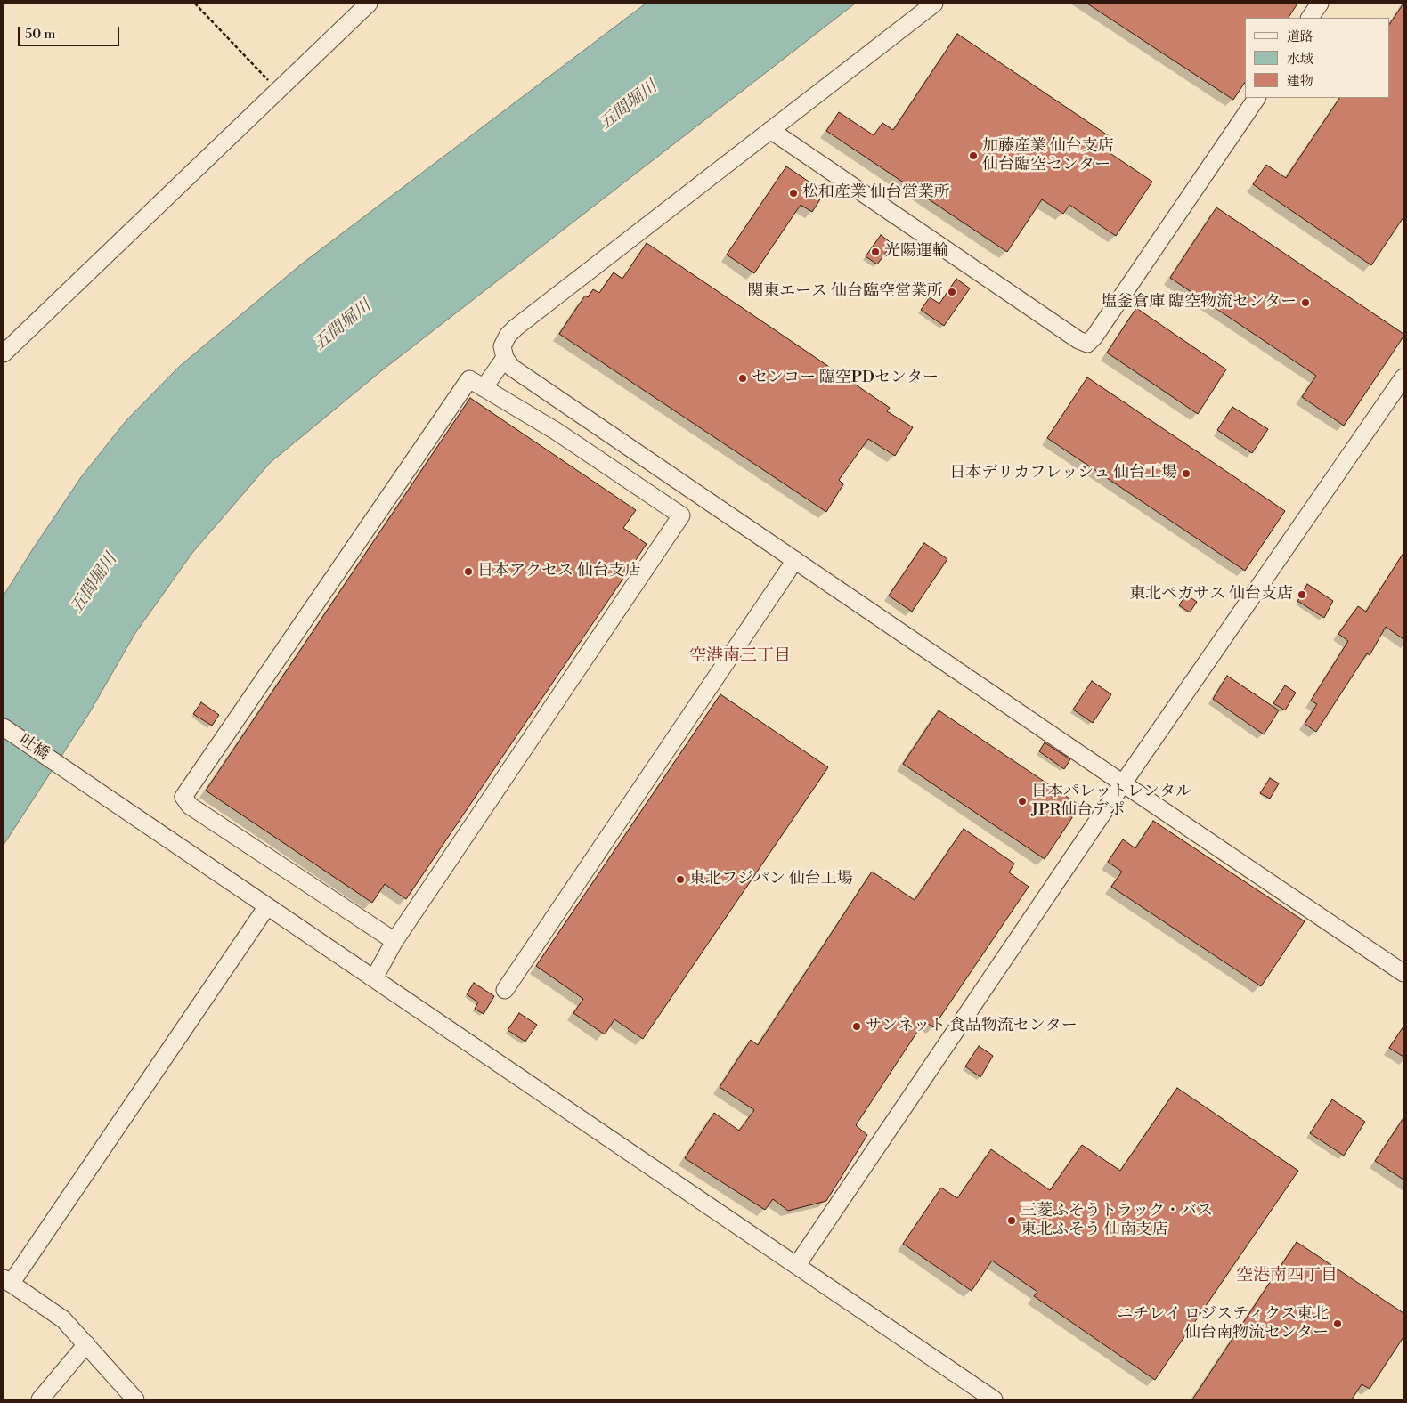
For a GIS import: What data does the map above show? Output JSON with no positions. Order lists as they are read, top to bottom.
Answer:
{
  "streets": {
    "street": ["吐橋"]
  },
  "districts": ["空港南三丁目", "空港南四丁目"],
  "water": ["五間堀川"],
  "places": [
    "加藤産業 仙台支店 仙台臨空センター",
    "松和産業 仙台営業所",
    "光陽運輸",
    "関東エース 仙台臨空営業所",
    "塩釜倉庫 臨空物流センター",
    "センコー 臨空PDセンター",
    "日本デリカフレッシュ 仙台工場",
    "日本アクセス 仙台支店",
    "東北ペガサス 仙台支店",
    "日本パレットレンタル JPR仙台デポ",
    "東北フジパン 仙台工場",
    "サンネット 食品物流センター",
    "三菱ふそうトラック・バス 東北ふそう 仙南支店",
    "ニチレイ ロジスティクス東北 仙台南物流センター"
  ],
  "legend": ["道路", "水域", "建物"],
  "scale_bar": "50 m"
}
